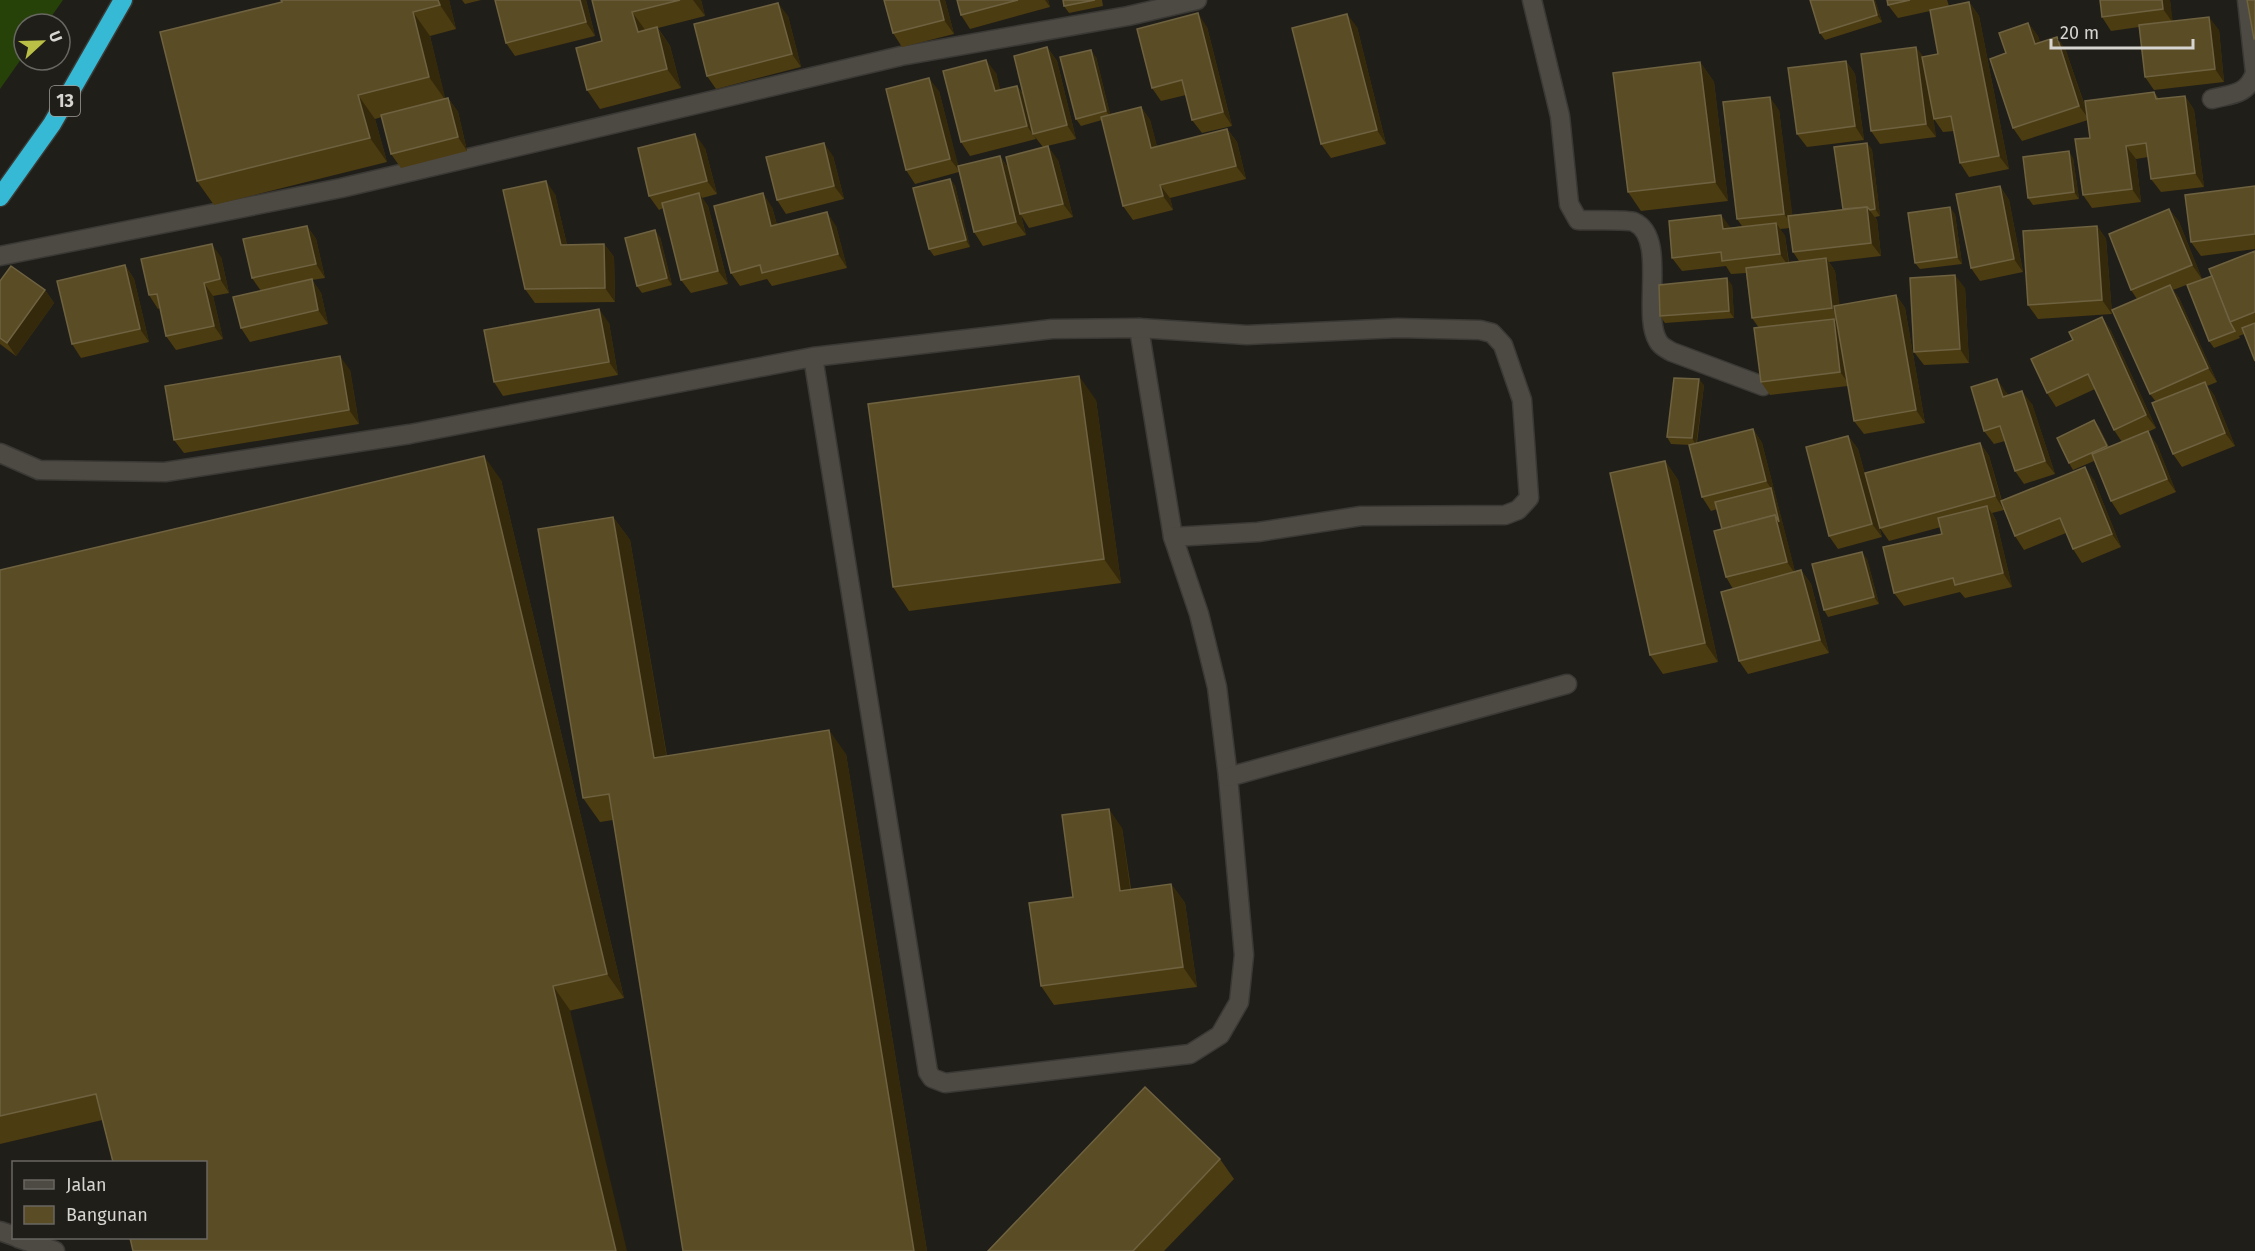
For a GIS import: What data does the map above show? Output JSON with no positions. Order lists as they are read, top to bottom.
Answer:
{
  "streets": {
    "highway": ["13"]
  },
  "legend": ["Jalan", "Bangunan"],
  "scale_bar": "20 m",
  "north": "right"
}
